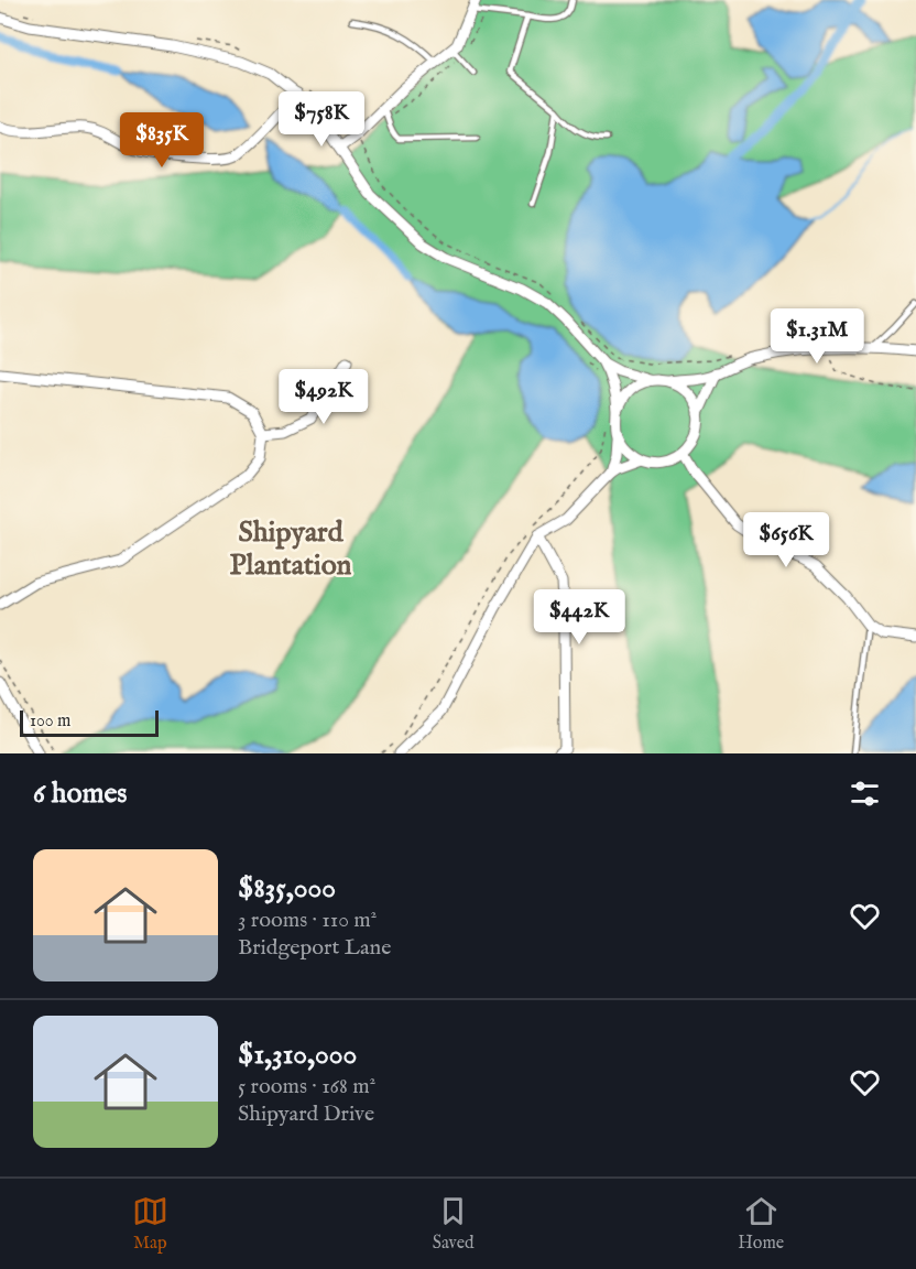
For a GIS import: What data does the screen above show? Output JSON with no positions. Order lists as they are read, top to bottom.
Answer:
{
  "districts": ["Shipyard Plantation"],
  "scale_bar": "100 m",
  "page": {
    "price": [
      "$758K",
      "$835K",
      "$1.31M",
      "$492K",
      "$656K",
      "$442K"
    ],
    "scale": "100 m",
    "heading": "6 homes",
    "list": [
      {
        "name": "$835,000",
        "note": "3 rooms · 110 m² · Bridgeport Lane"
      },
      {
        "name": "$1,310,000",
        "note": "5 rooms · 168 m² · Shipyard Drive"
      }
    ],
    "tabs": ["Map", "Saved", "Home"]
  }
}
